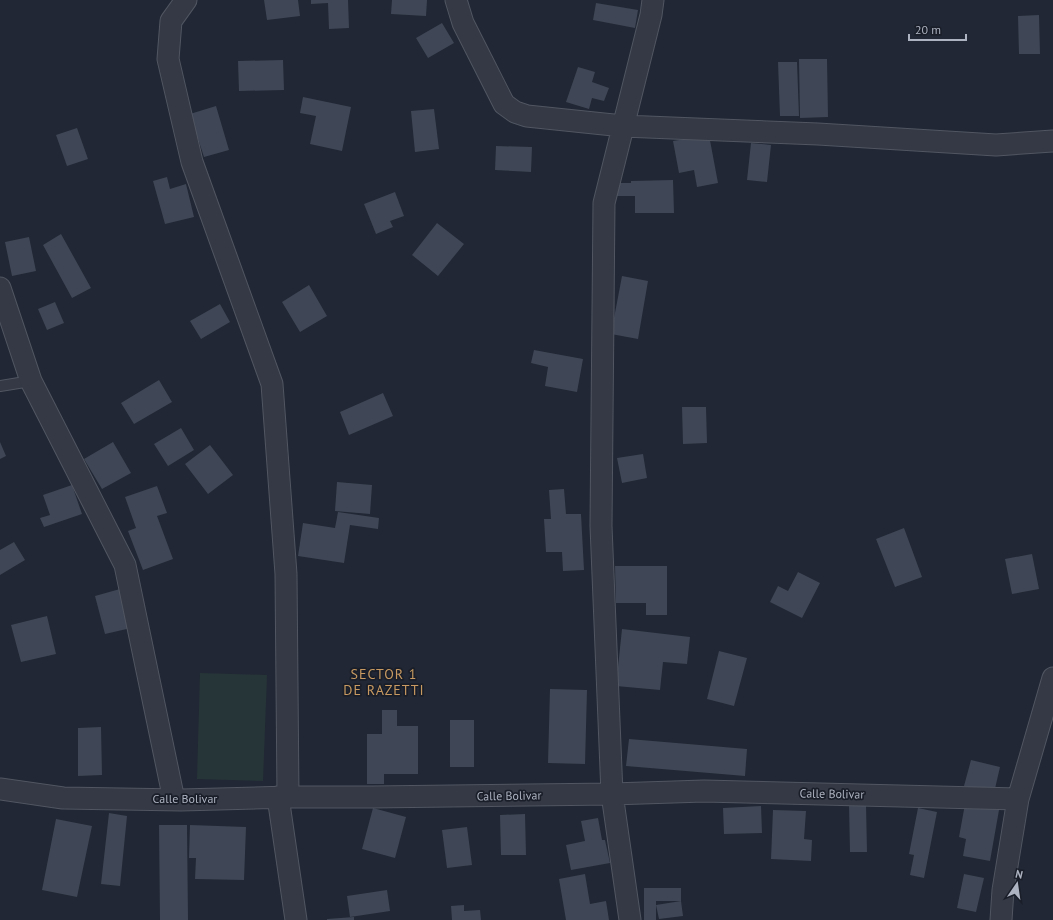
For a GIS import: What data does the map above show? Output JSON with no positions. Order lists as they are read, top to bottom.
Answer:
{
  "streets": {
    "street": ["Calle Bolivar"]
  },
  "districts": ["SECTOR 1 DE RAZETTI"],
  "scale_bar": "20 m",
  "north": "top"
}
